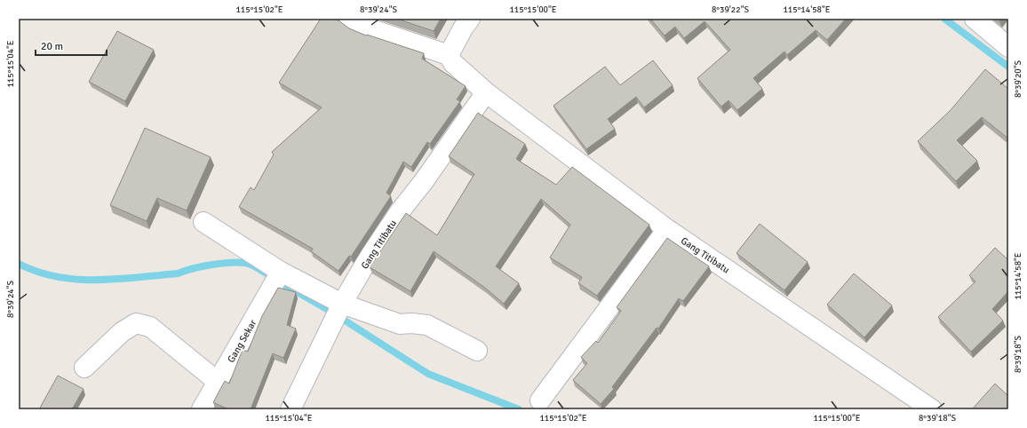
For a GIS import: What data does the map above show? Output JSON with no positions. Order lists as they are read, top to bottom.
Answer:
{
  "streets": {
    "street": ["Gang Titibatu", "Gang Sekar"]
  },
  "scale_bar": "20 m",
  "coordinates": [
    "115°15'02\"E",
    "8°39'24\"S",
    "115°15'00\"E",
    "8°39'22\"S",
    "115°14'58\"E",
    "115°15'04\"E",
    "8°39'20\"S",
    "8°39'18\"S"
  ]
}
